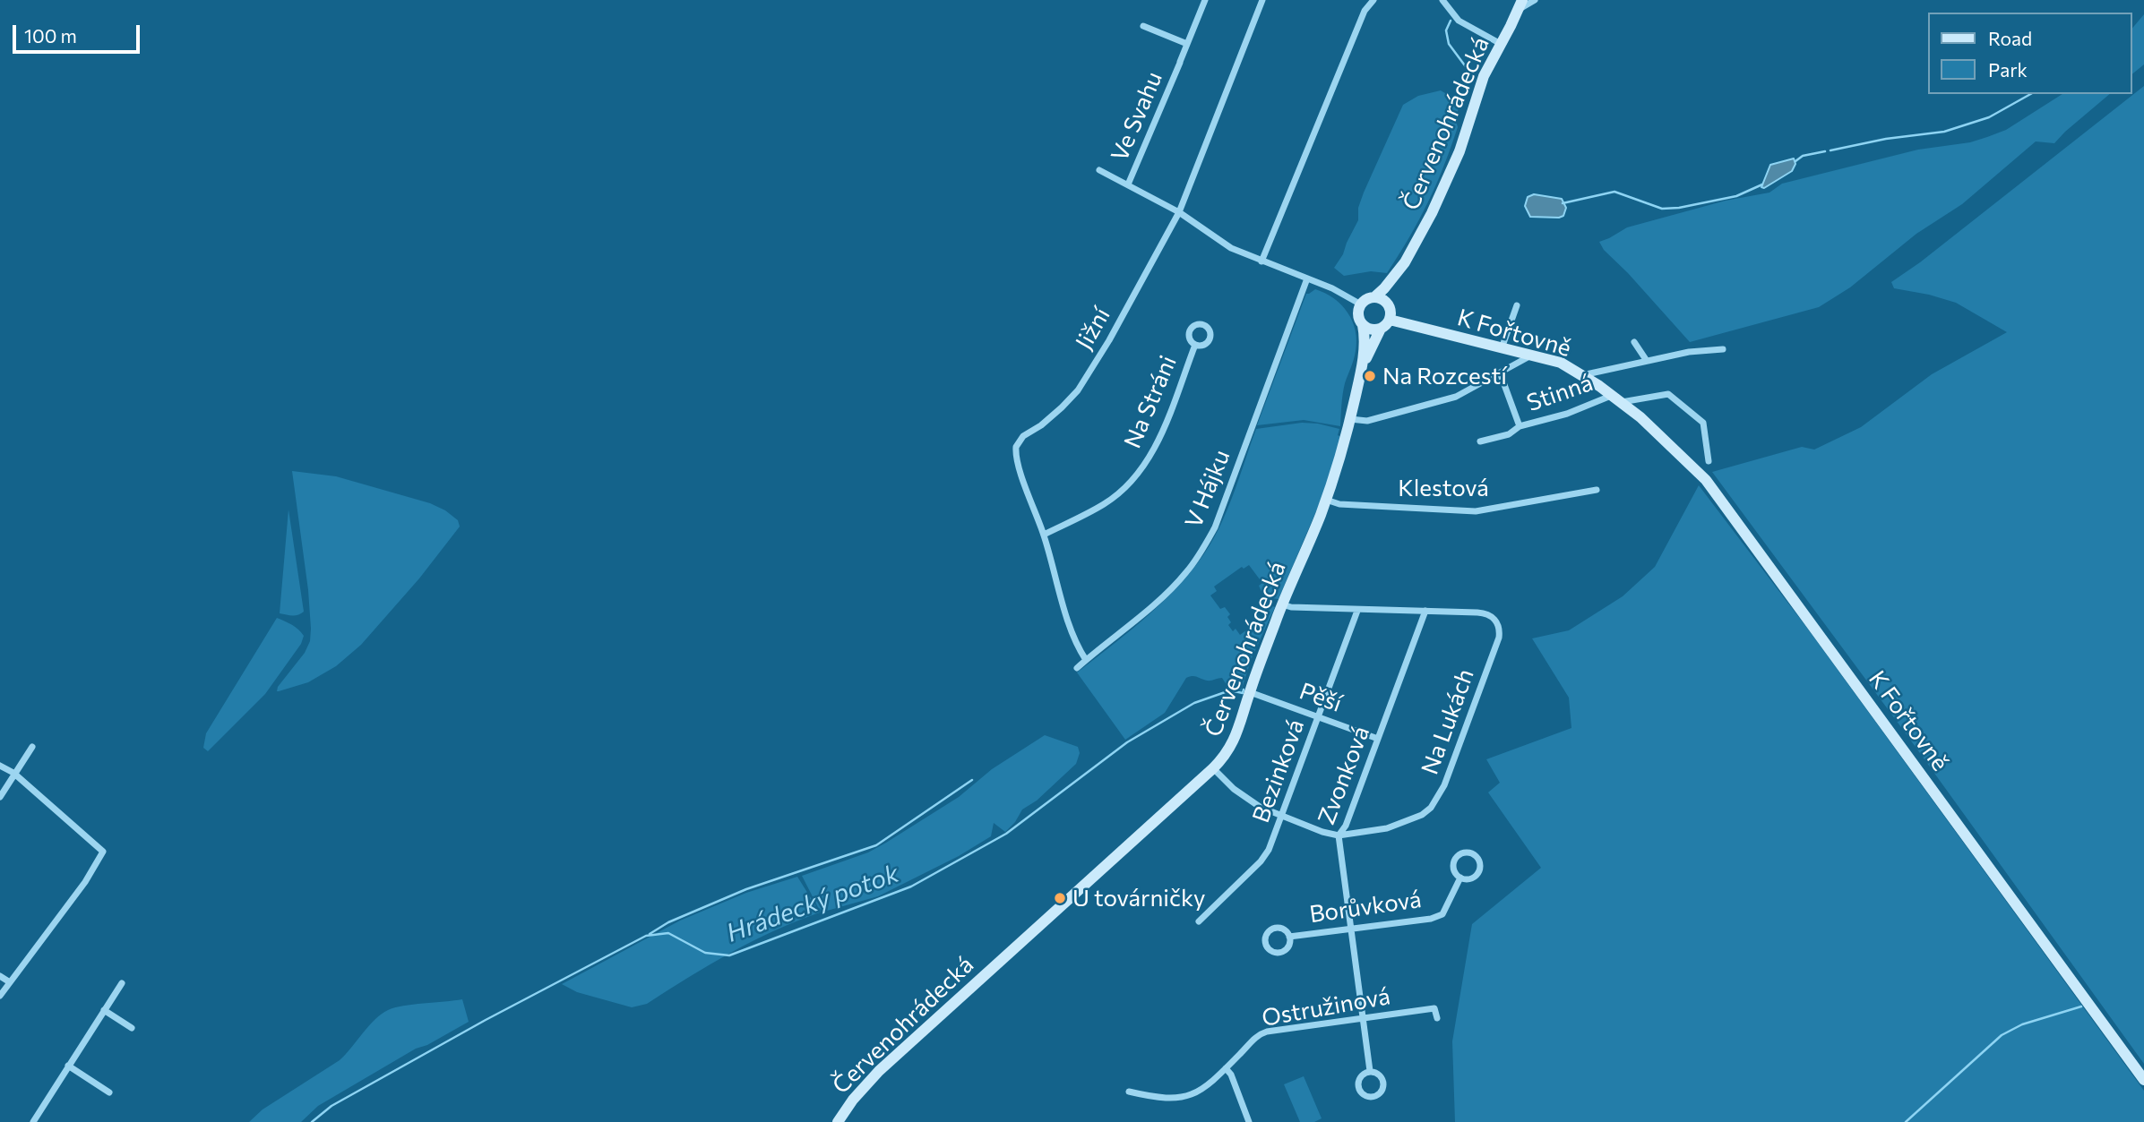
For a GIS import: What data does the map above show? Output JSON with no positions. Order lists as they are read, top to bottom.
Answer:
{
  "streets": {
    "street": [
      "Ve Svahu",
      "Červenohrádecká",
      "Jižní",
      "K Fořtovně",
      "Stinná",
      "Na Stráni",
      "Klestová",
      "V Hájku",
      "Pěší",
      "Na Lukách",
      "Bezinková",
      "Zvonková",
      "Borůvková",
      "Ostružinová"
    ]
  },
  "crossings": [
    ["Červenohrádecká", "K Fořtovně"],
    ["Červenohrádecká", "Klestová"],
    ["Červenohrádecká", "Pěší"],
    ["Červenohrádecká", "Na Lukách"],
    ["Jižní", "Na Stráni"],
    ["Jižní", "V Hájku"],
    ["K Fořtovně", "Stinná"],
    ["Pěší", "Bezinková"],
    ["Pěší", "Zvonková"],
    ["Na Lukách", "Bezinková"],
    ["Na Lukách", "Zvonková"],
    ["Zvonková", "Borůvková"],
    ["Zvonková", "Ostružinová"]
  ],
  "water": ["Hrádecký potok"],
  "places": ["Na Rozcestí", "U továrničky"],
  "legend": ["Road", "Park"],
  "scale_bar": "100 m"
}
